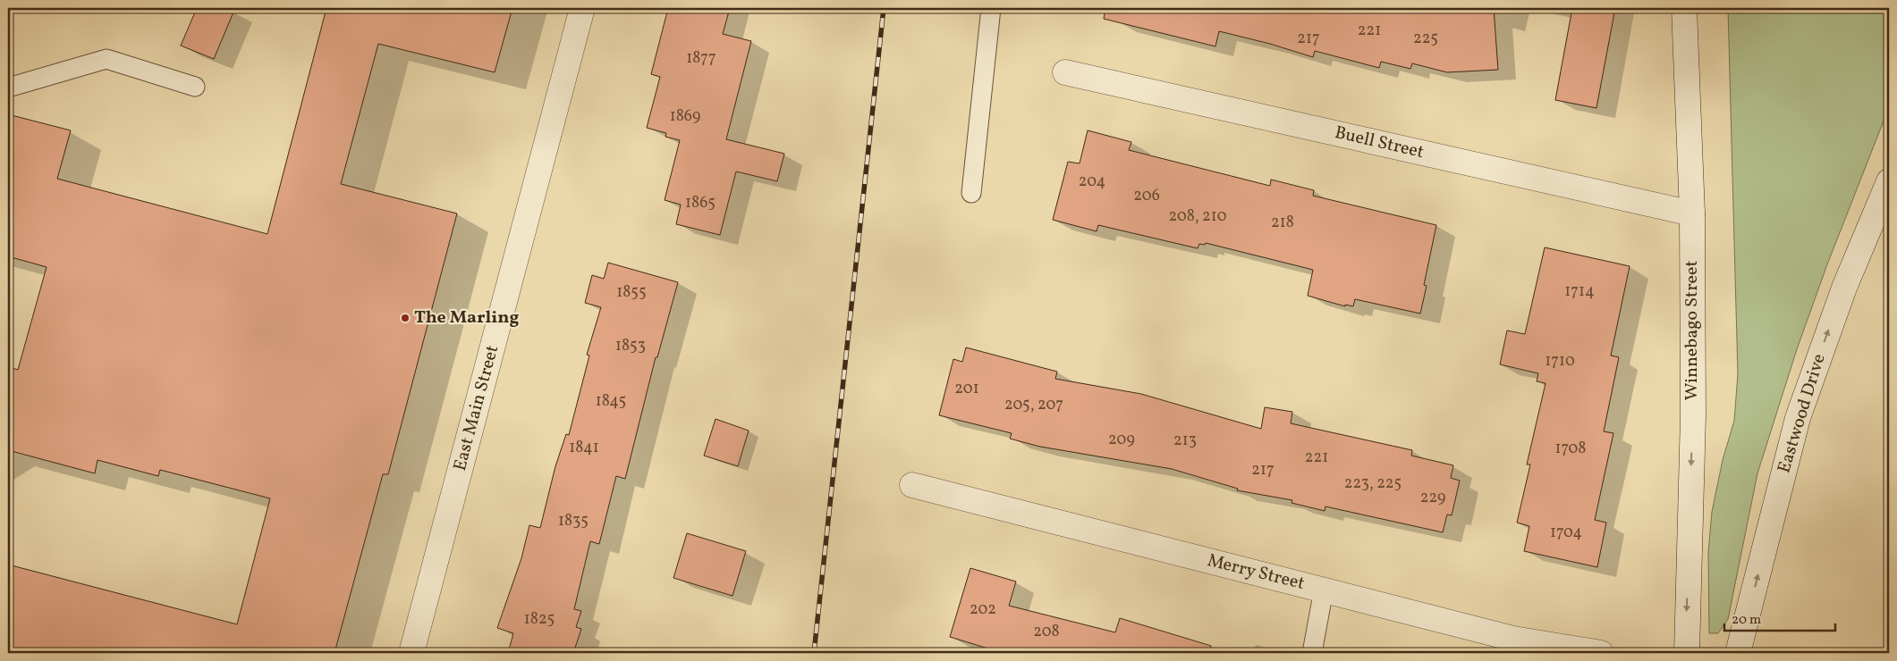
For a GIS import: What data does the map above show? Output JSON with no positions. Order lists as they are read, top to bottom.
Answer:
{
  "streets": {
    "street": [
      "Buell Street",
      "Winnebago Street",
      "East Main Street",
      "Eastwood Drive",
      "Merry Street"
    ]
  },
  "crossings": [
    ["Buell Street", "Winnebago Street"]
  ],
  "one_way": ["Winnebago Street", "Eastwood Drive"],
  "places": ["The Marling"],
  "house_numbers": [
    "221",
    "217",
    "225",
    "1877",
    "1869",
    "204",
    "206",
    "1865",
    "208, 210",
    "218",
    "1714",
    "1855",
    "1853",
    "1710",
    "201",
    "1845",
    "205, 207",
    "209",
    "213",
    "1841",
    "1708",
    "221",
    "217",
    "223, 225",
    "229",
    "1835",
    "1704",
    "202",
    "1825",
    "208"
  ],
  "scale_bar": "20 m"
}
